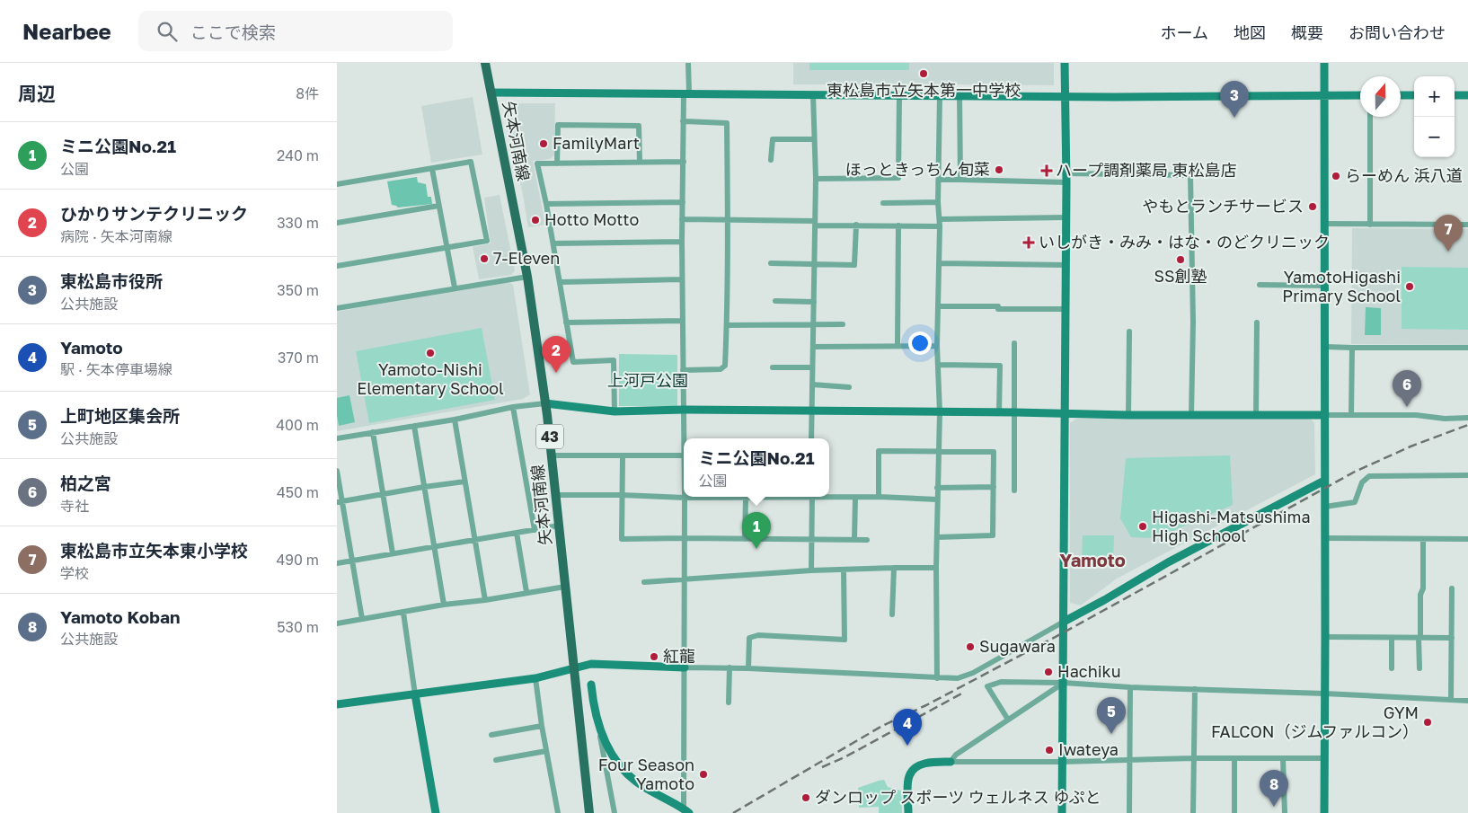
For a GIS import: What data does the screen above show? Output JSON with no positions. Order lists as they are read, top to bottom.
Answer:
{
  "streets": {
    "main road": ["矢本河南線", "43"]
  },
  "districts": ["Yamoto"],
  "parks": ["上河戸公園"],
  "places": {
    "other": [
      "東松島市立矢本第一中学校",
      "FamilyMart",
      "ほっときっちん旬菜",
      "らーめん 浜八道",
      "やもとランチサービス",
      "Hotto Motto",
      "7-Eleven",
      "SS創塾",
      "YamotoHigashi Primary School",
      "Yamoto-Nishi Elementary School",
      "Higashi-Matsushima High School",
      "Sugawara",
      "紅龍",
      "Hachiku",
      "GYM FALCON（ジムファルコン）",
      "Iwateya",
      "Four Season Yamoto",
      "ダンロップ スポーツ ウェルネス ゆぷと"
    ],
    "health": ["ハープ調剤薬局 東松島店", "いしがき・みみ・はな・のどクリニック"]
  },
  "north": "top",
  "page": {
    "header": "Nearbee",
    "search": "ここで検索",
    "nav": [
      "ホーム",
      "地図",
      "概要",
      "お問い合わせ"
    ],
    "heading": ["周辺", "8件"],
    "map_buttons": ["+", "−"],
    "pins": [
      "3",
      "7",
      "2",
      "6",
      "1",
      "5",
      "4",
      "8"
    ],
    "list": [
      {
        "mark": "1",
        "name": "ミニ公園No.21",
        "note": "公園",
        "value": "240 m"
      },
      {
        "mark": "2",
        "name": "ひかりサンテクリニック",
        "note": "病院 · 矢本河南線",
        "value": "330 m"
      },
      {
        "mark": "3",
        "name": "東松島市役所",
        "note": "公共施設",
        "value": "350 m"
      },
      {
        "mark": "4",
        "name": "Yamoto",
        "note": "駅 · 矢本停車場線",
        "value": "370 m"
      },
      {
        "mark": "5",
        "name": "上町地区集会所",
        "note": "公共施設",
        "value": "400 m"
      },
      {
        "mark": "6",
        "name": "柏之宮",
        "note": "寺社",
        "value": "450 m"
      },
      {
        "mark": "7",
        "name": "東松島市立矢本東小学校",
        "note": "学校",
        "value": "490 m"
      },
      {
        "mark": "8",
        "name": "Yamoto Koban",
        "note": "公共施設",
        "value": "530 m"
      }
    ],
    "popup": ["ミニ公園No.21", "公園"]
  }
}
